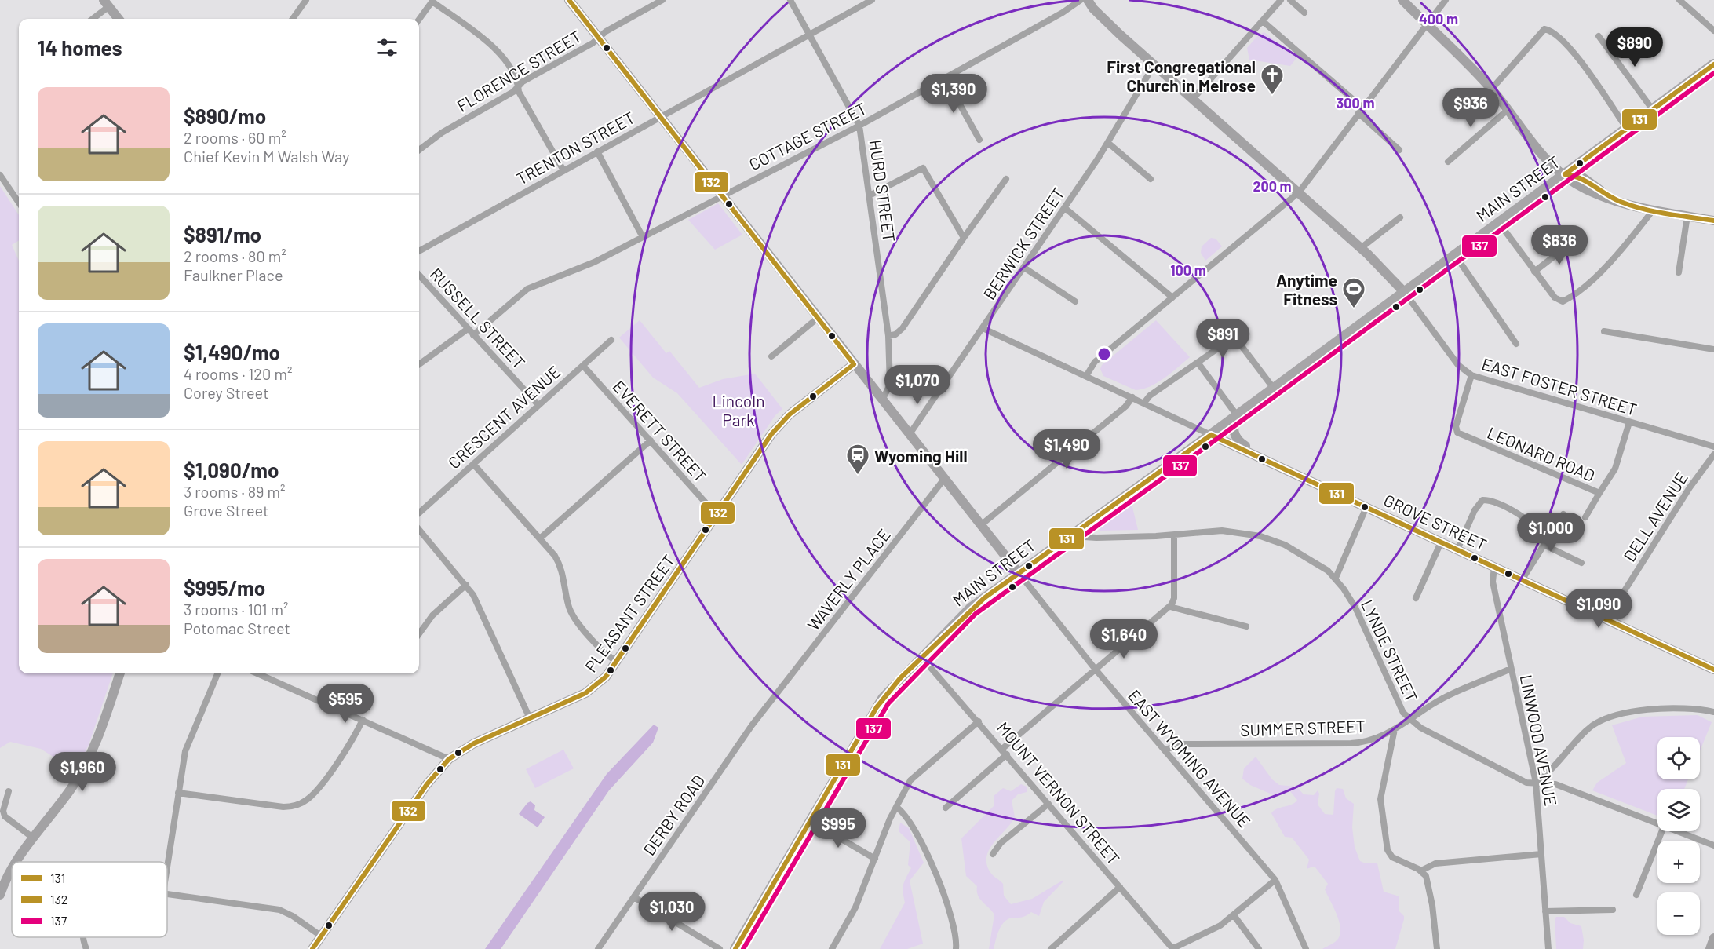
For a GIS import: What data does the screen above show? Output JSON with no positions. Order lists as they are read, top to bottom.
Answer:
{
  "streets": {
    "main road": ["MAIN STREET", "GROVE STREET", "PLEASANT STREET"],
    "street": [
      "FLORENCE STREET",
      "COTTAGE STREET",
      "TRENTON STREET",
      "HURD STREET",
      "BERWICK STREET",
      "RUSSELL STREET",
      "EAST FOSTER STREET",
      "CRESCENT AVENUE",
      "EVERETT STREET",
      "LEONARD ROAD",
      "DELL AVENUE",
      "WAVERLY PLACE",
      "LYNDE STREET",
      "SUMMER STREET",
      "LINWOOD AVENUE",
      "EAST WYOMING AVENUE",
      "MOUNT VERNON STREET",
      "DERBY ROAD"
    ]
  },
  "crossings": [
    ["COTTAGE STREET", "HURD STREET"],
    ["COTTAGE STREET", "RUSSELL STREET"],
    ["TRENTON STREET", "HURD STREET"],
    ["MAIN STREET", "EAST FOSTER STREET"],
    ["MAIN STREET", "GROVE STREET"],
    ["MAIN STREET", "LYNDE STREET"],
    ["MAIN STREET", "EAST WYOMING AVENUE"],
    ["MAIN STREET", "MOUNT VERNON STREET"],
    ["BERWICK STREET", "GROVE STREET"],
    ["RUSSELL STREET", "CRESCENT AVENUE"],
    ["EAST FOSTER STREET", "LEONARD ROAD"],
    ["CRESCENT AVENUE", "EVERETT STREET"],
    ["EVERETT STREET", "PLEASANT STREET"],
    ["DELL AVENUE", "GROVE STREET"],
    ["GROVE STREET", "LINWOOD AVENUE"],
    ["WAVERLY PLACE", "DERBY ROAD"],
    ["LYNDE STREET", "SUMMER STREET"],
    ["LYNDE STREET", "LINWOOD AVENUE"],
    ["SUMMER STREET", "LINWOOD AVENUE"],
    ["SUMMER STREET", "EAST WYOMING AVENUE"]
  ],
  "parks": ["Lincoln Park"],
  "places": {
    "church": ["First Congregational Church in Melrose"],
    "sports": ["Anytime Fitness"],
    "station": ["Wyoming Hill"]
  },
  "lines": ["transit line 132", "transit line 131", "transit line 137"],
  "legend": ["131", "132", "137"],
  "page": {
    "heading": "14 homes",
    "price": [
      "$890",
      "$1,390",
      "$936",
      "$636",
      "$891",
      "$1,070",
      "$1,490",
      "$1,000",
      "$1,090",
      "$1,640",
      "$595",
      "$1,960",
      "$995",
      "$1,030"
    ],
    "list": [
      {
        "name": "$890/mo",
        "note": "2 rooms · 60 m² · Chief Kevin M Walsh Way"
      },
      {
        "name": "$891/mo",
        "note": "2 rooms · 80 m² · Faulkner Place"
      },
      {
        "name": "$1,490/mo",
        "note": "4 rooms · 120 m² · Corey Street"
      },
      {
        "name": "$1,090/mo",
        "note": "3 rooms · 89 m² · Grove Street"
      },
      {
        "name": "$995/mo",
        "note": "3 rooms · 101 m² · Potomac Street"
      }
    ],
    "map_buttons": ["+", "−"]
  },
  "rings": [
    "400 m",
    "300 m",
    "200 m",
    "100 m"
  ]
}
